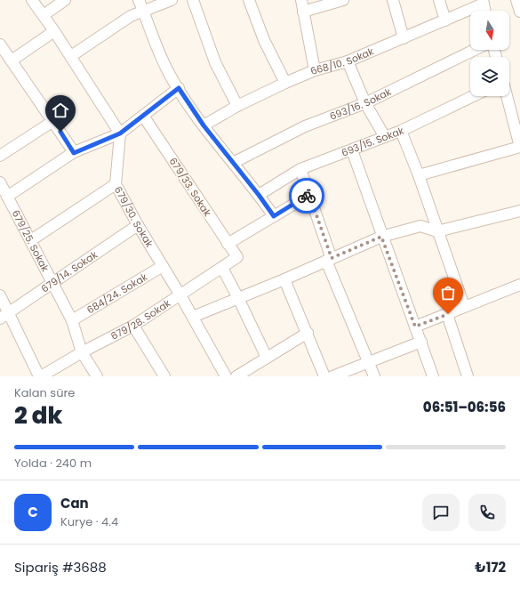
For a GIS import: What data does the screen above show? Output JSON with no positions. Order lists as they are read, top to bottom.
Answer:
{
  "streets": {
    "street": [
      "668/10. Sokak",
      "693/16. Sokak",
      "693/15. Sokak",
      "679/33. Sokak",
      "679/30. Sokak",
      "679/25. Sokak",
      "679/14. Sokak",
      "684/24. Sokak",
      "679/28. Sokak"
    ]
  },
  "crossings": [
    ["679/33. Sokak", "679/28. Sokak"],
    ["679/30. Sokak", "679/14. Sokak"],
    ["679/30. Sokak", "684/24. Sokak"],
    ["679/30. Sokak", "679/28. Sokak"],
    ["679/25. Sokak", "679/14. Sokak"],
    ["679/25. Sokak", "684/24. Sokak"],
    ["679/25. Sokak", "679/28. Sokak"]
  ],
  "north": "bottom",
  "page": {
    "heading": ["2 dk", "Kalan süre", "06:51–06:56"],
    "panel": [
      "Can",
      "Kurye · 4.4",
      "Sipariş #3688",
      "₺172"
    ],
    "bar": "Yolda · 240 m",
    "round": "C"
  }
}
